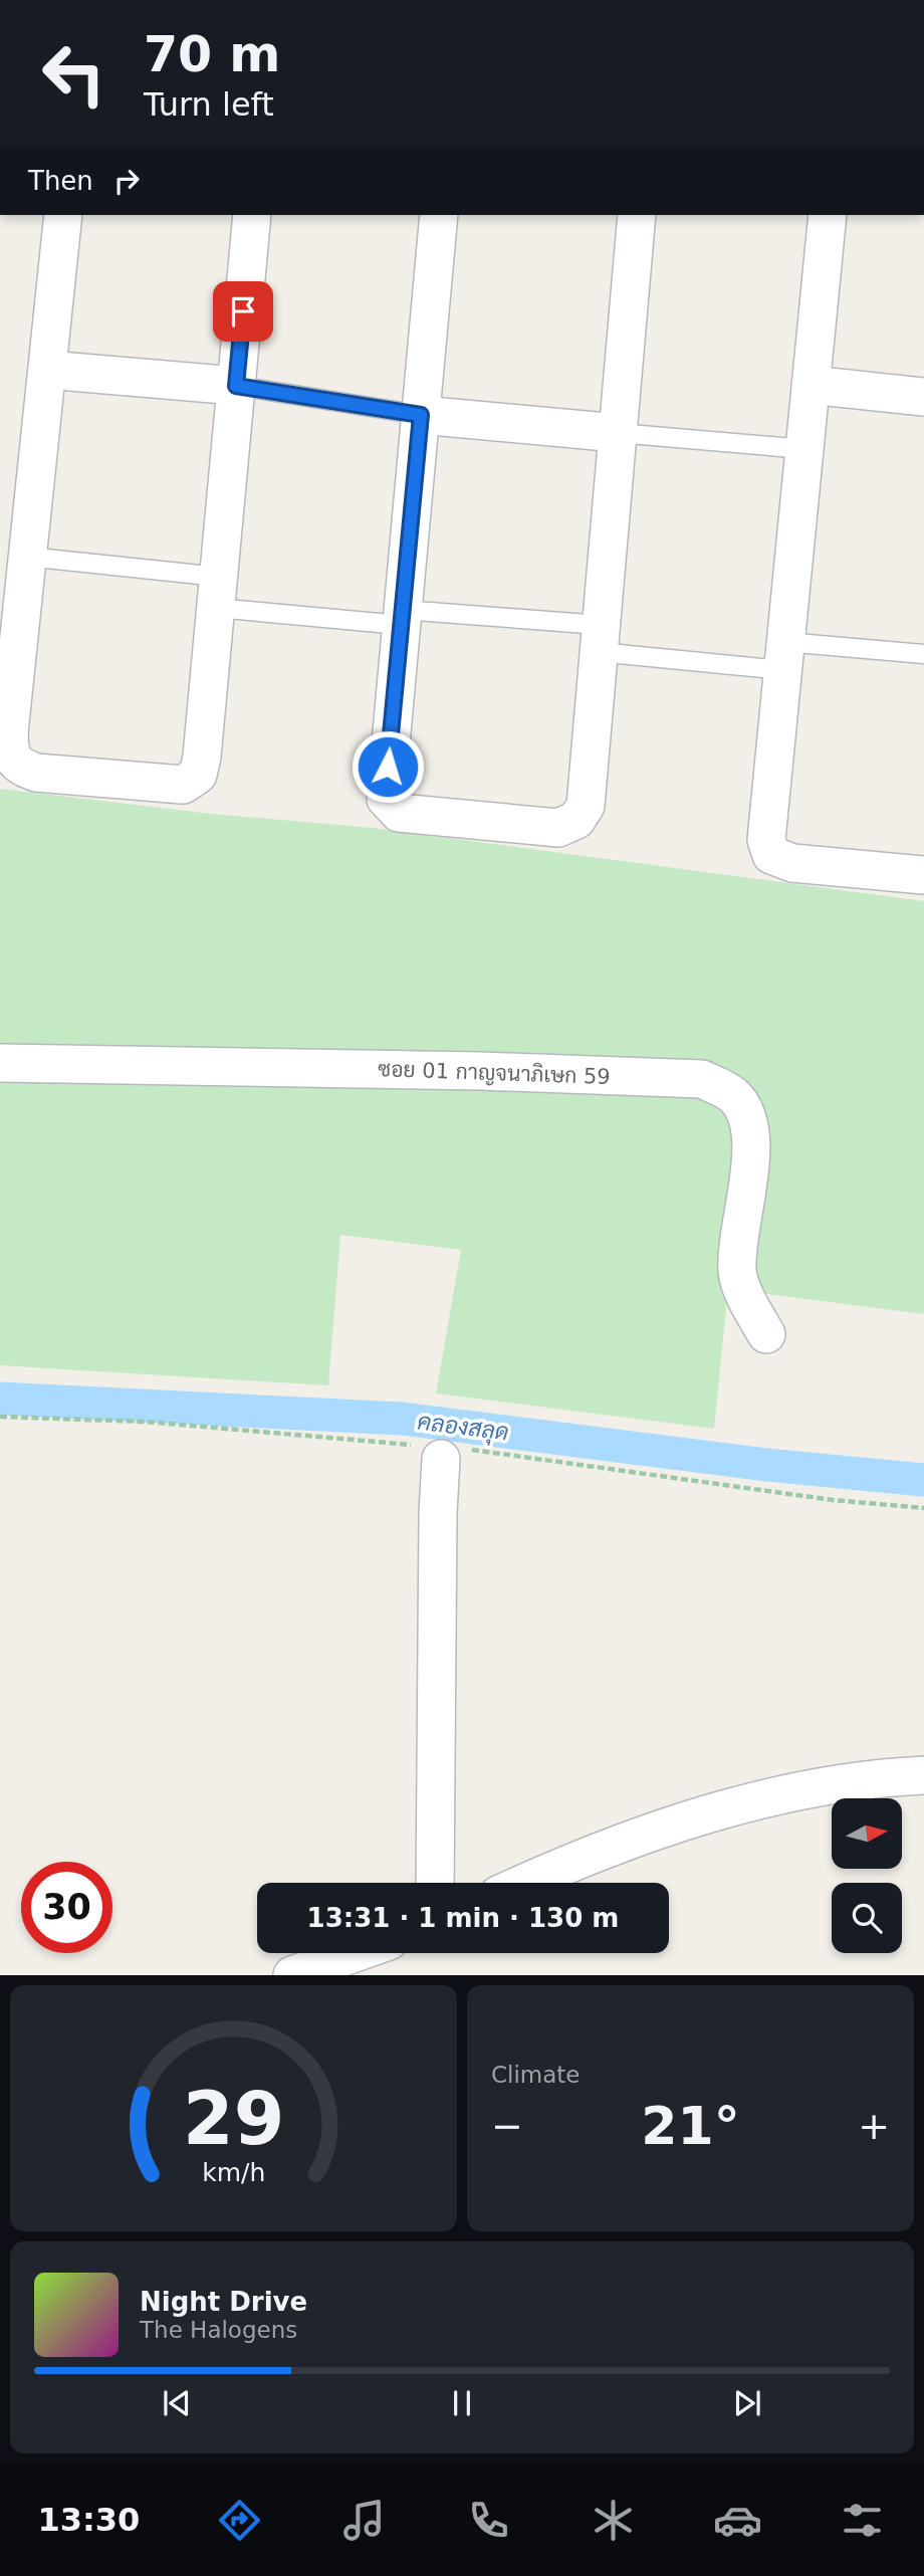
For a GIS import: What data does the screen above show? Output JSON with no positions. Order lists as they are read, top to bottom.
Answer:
{
  "streets": {
    "street": ["ซอย 01 กาญจนาภิเษก 59"]
  },
  "water": ["คลองสลุด"],
  "north": "right",
  "page": {
    "turn": ["70 m", "Turn left"],
    "then": "Then",
    "limit": "30",
    "trip": "13:31 · 1 min · 130 m",
    "tile": "Climate",
    "heat": ["−", "21°", "+"],
    "song": ["Night Drive", "The Halogens"],
    "tabs": "13:30",
    "gauge": ["29", "km/h"]
  }
}
